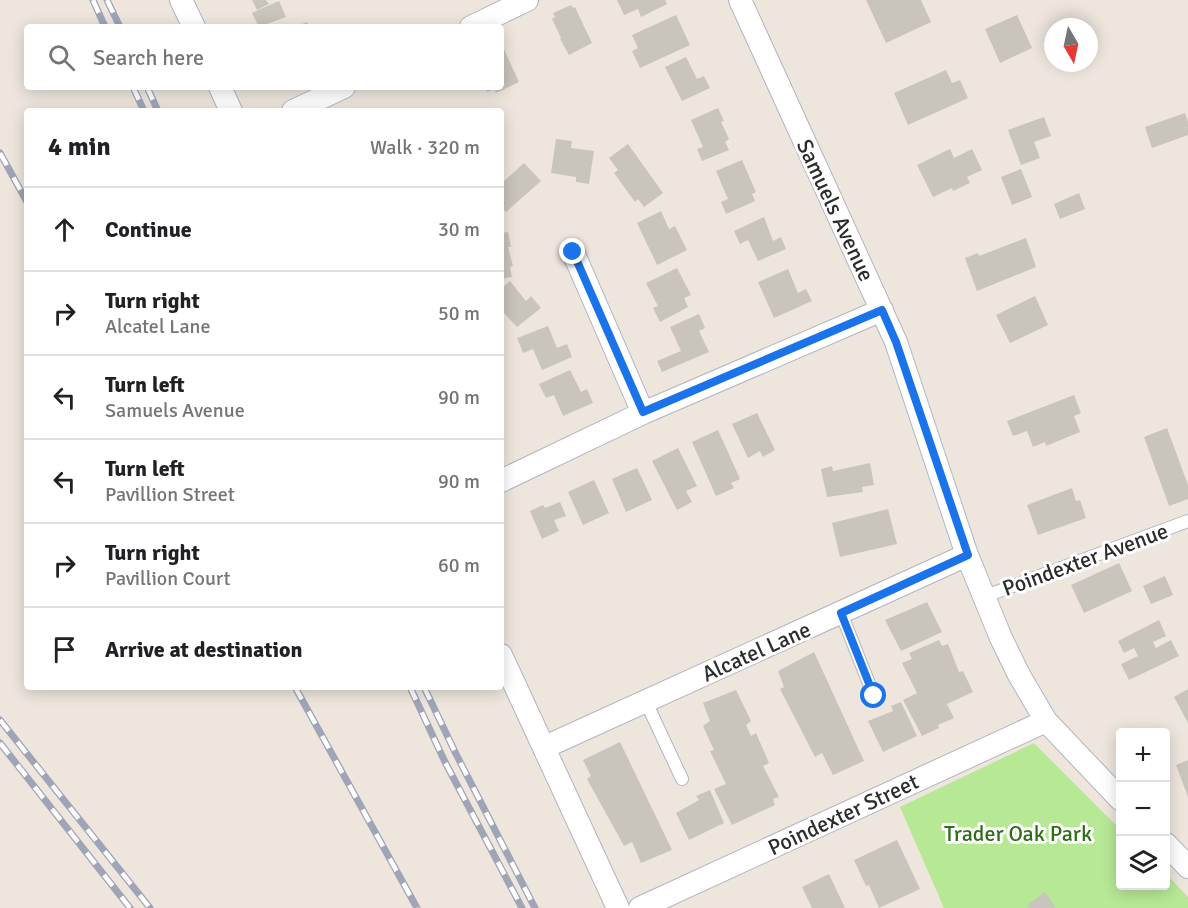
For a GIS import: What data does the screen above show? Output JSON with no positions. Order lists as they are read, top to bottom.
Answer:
{
  "streets": {
    "street": ["Samuels Avenue", "Alcatel Lane", "Poindexter Street"],
    "lane": ["Poindexter Avenue"]
  },
  "crossings": [
    ["Samuels Avenue", "Poindexter Avenue"],
    ["Samuels Avenue", "Alcatel Lane"],
    ["Samuels Avenue", "Poindexter Street"]
  ],
  "parks": ["Trader Oak Park"],
  "north": "bottom",
  "page": {
    "search": "Search here",
    "heading": ["4 min", "Walk · 320 m"],
    "list": [
      ["Continue", "30 m"],
      ["Turn right", "Alcatel Lane", "50 m"],
      ["Turn left", "Samuels Avenue", "90 m"],
      ["Turn left", "Pavillion Street", "90 m"],
      ["Turn right", "Pavillion Court", "60 m"],
      "Arrive at destination"
    ],
    "map_buttons": ["+", "−"]
  }
}
